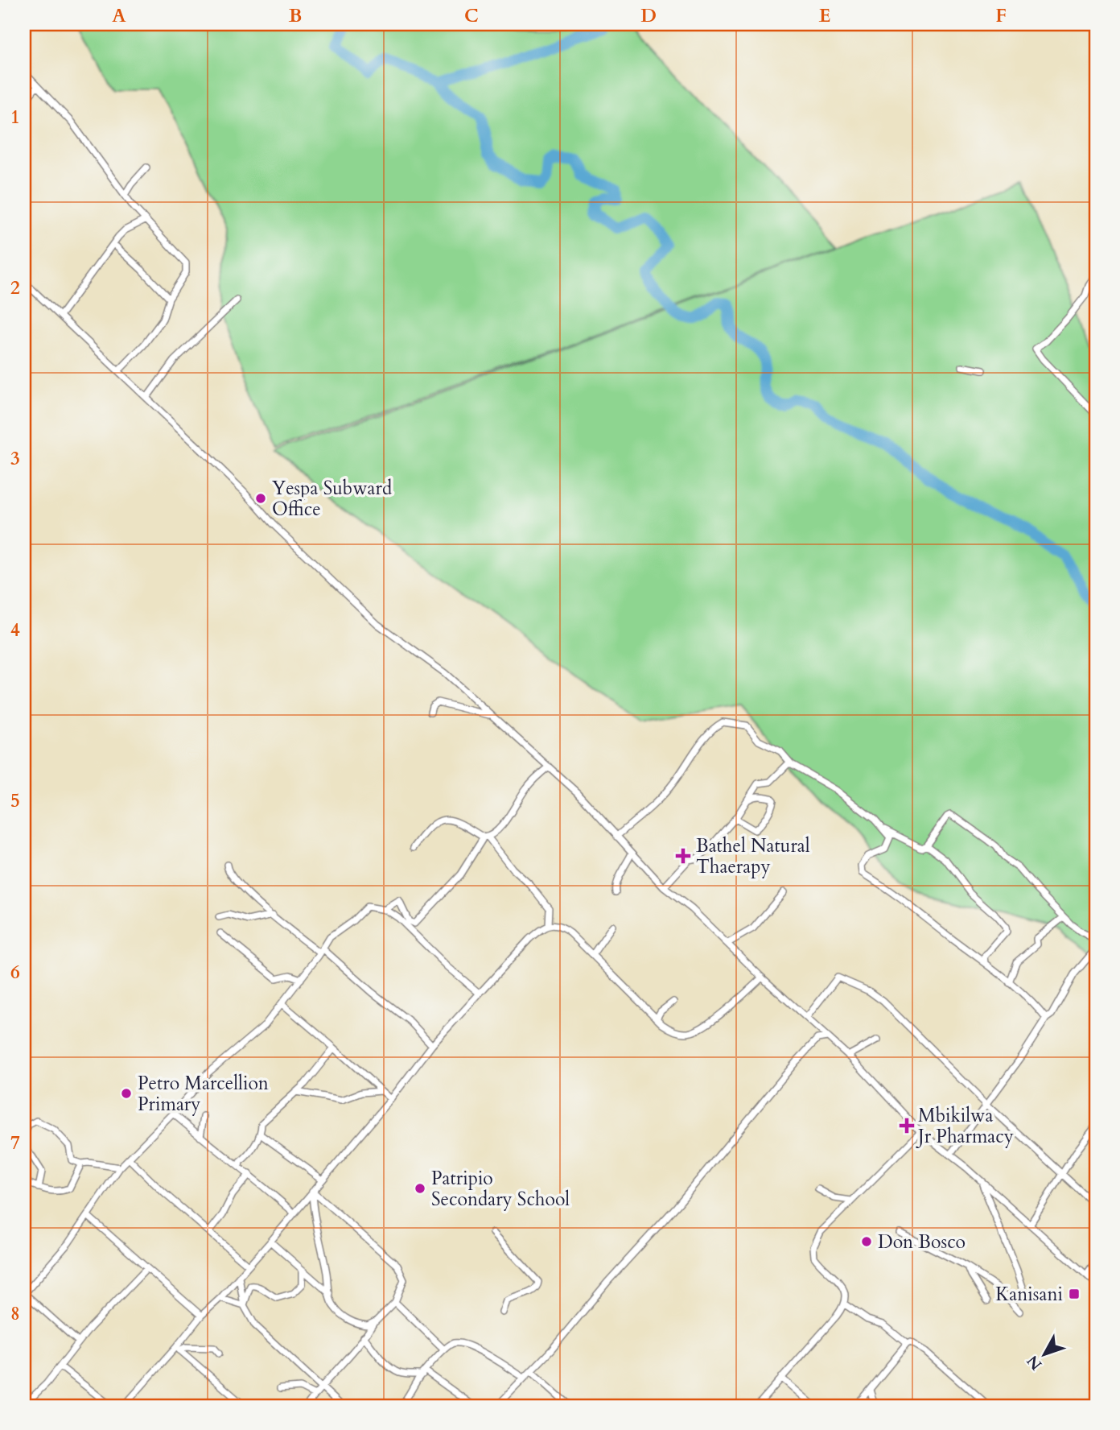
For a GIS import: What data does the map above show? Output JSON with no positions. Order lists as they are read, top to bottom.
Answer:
{
  "places": {
    "other": [
      "Yespa Subward Office",
      "Petro Marcellion Primary",
      "Patripio Secondary School",
      "Don Bosco"
    ],
    "health": ["Bathel Natural Thaerapy", "Mbikilwa Jr Pharmacy"],
    "transit": ["Kanisani"]
  },
  "north": "bottom left",
  "grid": {
    "columns": [
      "A",
      "B",
      "C",
      "D",
      "E",
      "F"
    ],
    "rows": [
      "1",
      "2",
      "3",
      "4",
      "5",
      "6",
      "7",
      "8"
    ]
  }
}
